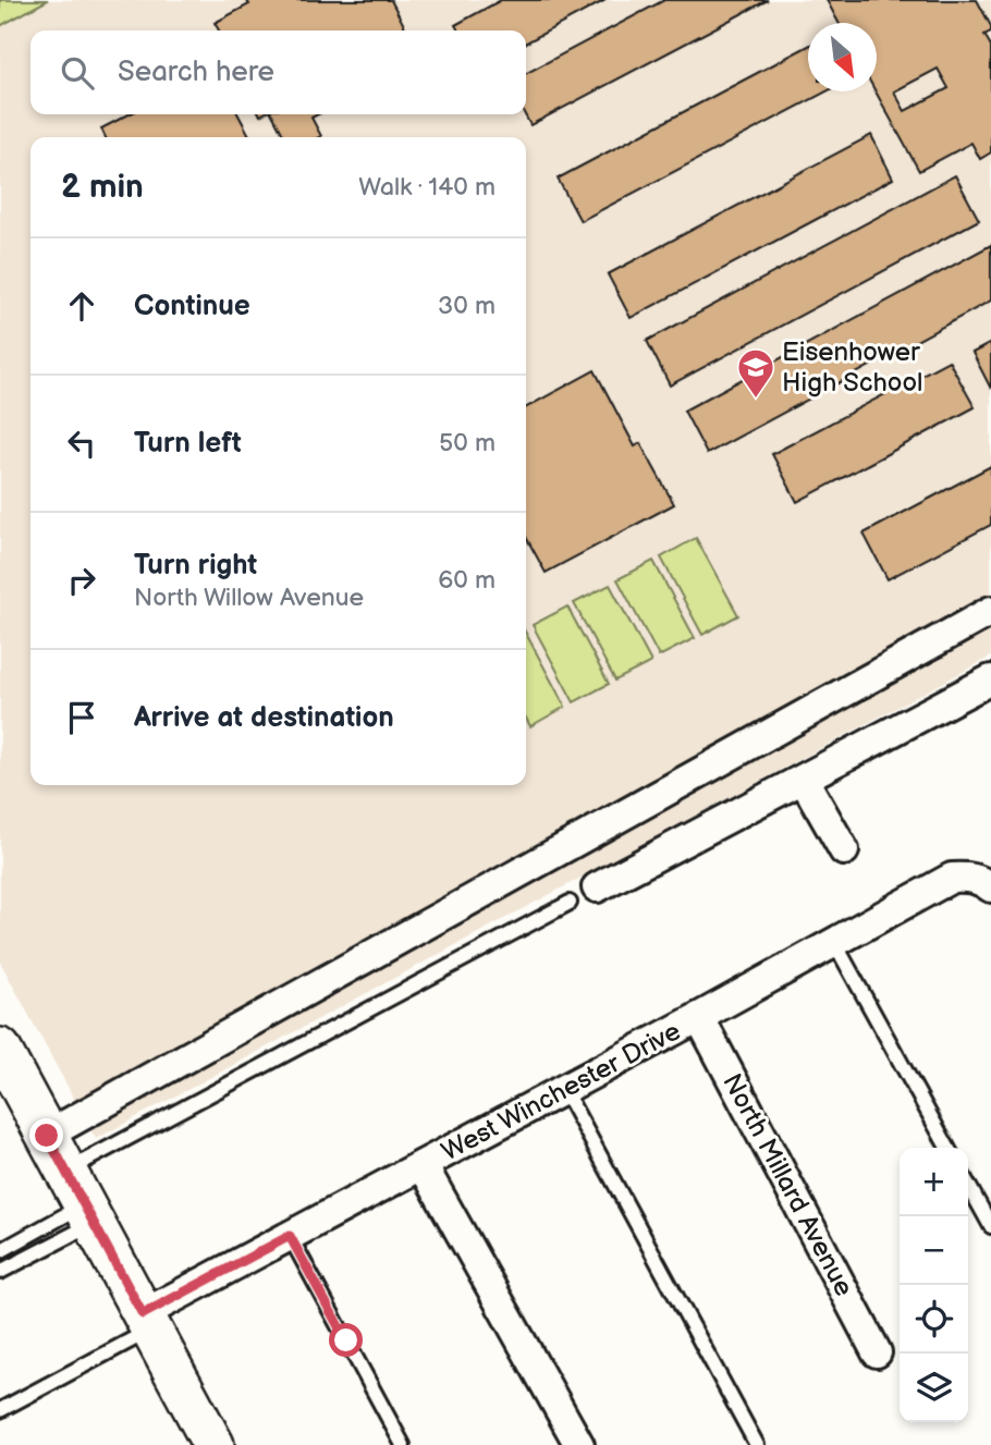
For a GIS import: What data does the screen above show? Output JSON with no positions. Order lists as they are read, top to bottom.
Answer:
{
  "streets": {
    "street": ["West Winchester Drive", "North Millard Avenue"]
  },
  "crossings": [
    ["West Winchester Drive", "North Millard Avenue"]
  ],
  "places": {
    "school or university": ["Eisenhower High School"]
  },
  "north": "bottom right",
  "page": {
    "search": "Search here",
    "heading": ["2 min", "Walk · 140 m"],
    "list": [
      ["Continue", "30 m"],
      ["Turn left", "50 m"],
      ["Turn right", "North Willow Avenue", "60 m"],
      "Arrive at destination"
    ],
    "map_buttons": ["+", "−"]
  }
}
